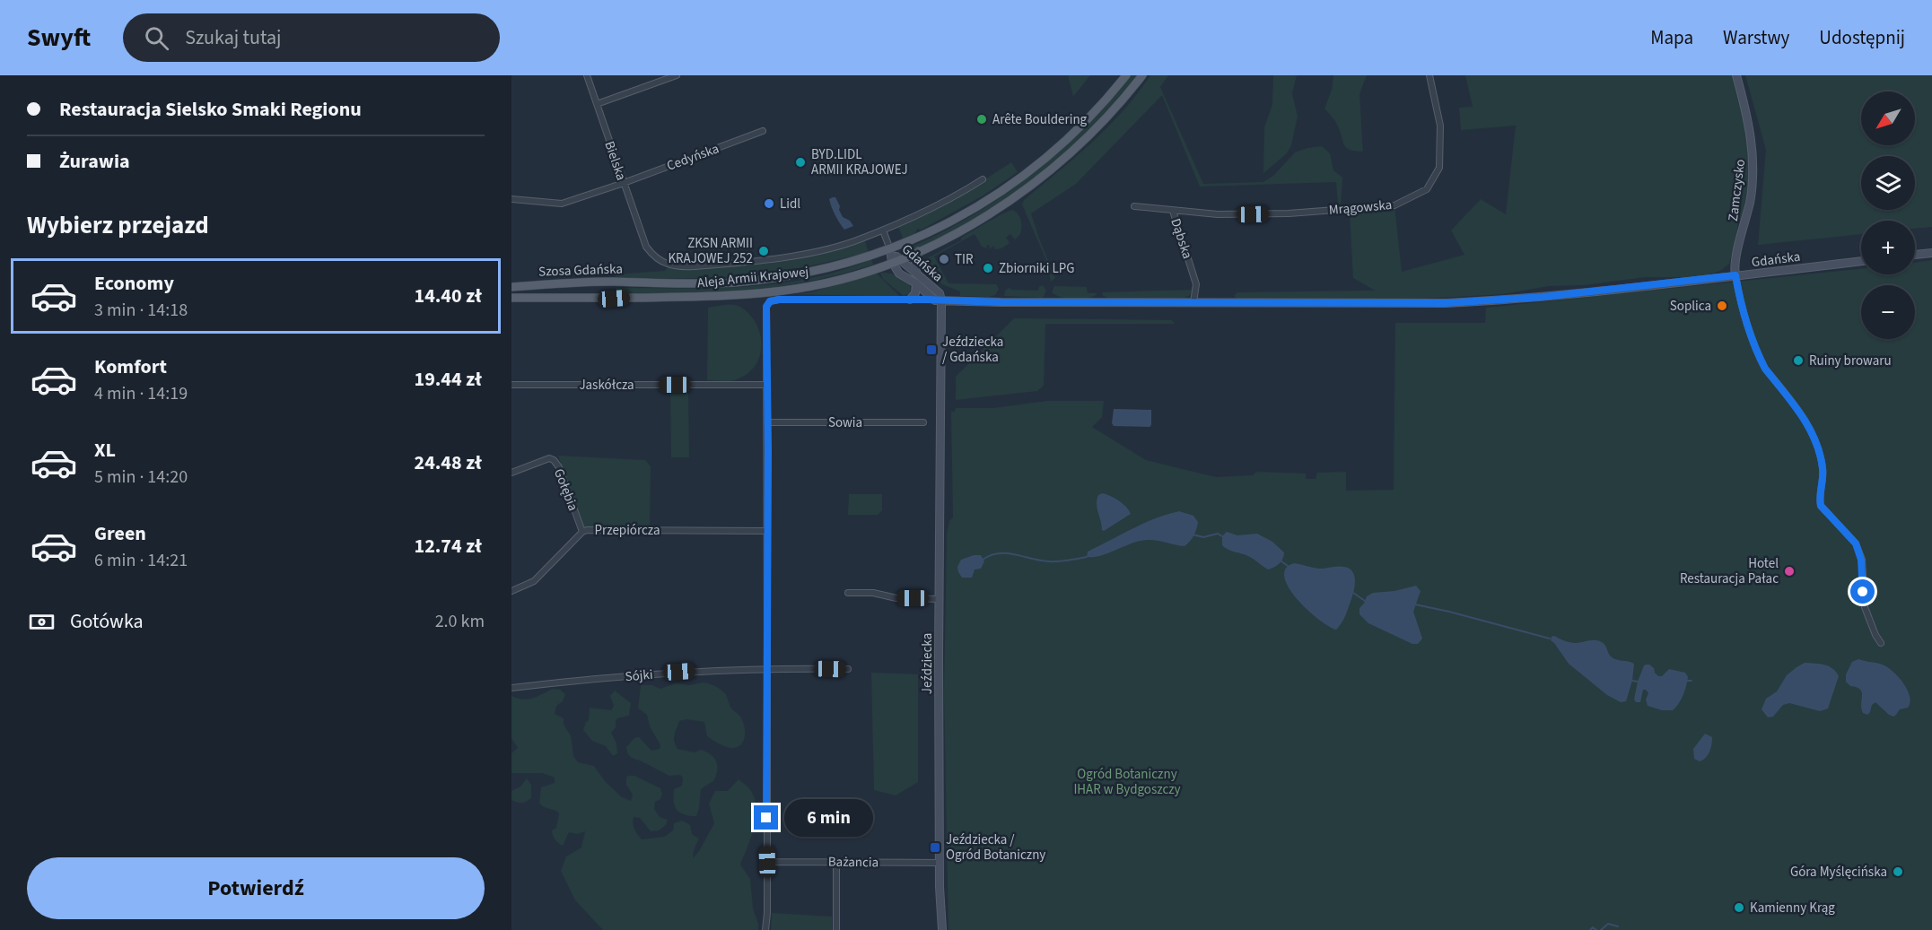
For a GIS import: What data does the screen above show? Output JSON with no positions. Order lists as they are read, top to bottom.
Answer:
{
  "streets": {
    "main road": [
      "Zamczysko",
      "Gdańska",
      "Szosa Gdańska",
      "Aleja Armii Krajowej",
      "Jeździecka"
    ],
    "street": [
      "Cedyńska",
      "Bielska",
      "Mrągowska",
      "Dąbska",
      "Jaskółcza",
      "Sowia",
      "Gołębia",
      "Przepiórcza",
      "Sójki",
      "Bażancia"
    ]
  },
  "crossings": [
    ["Cedyńska", "Bielska"],
    ["Bielska", "Aleja Armii Krajowej"],
    ["Zamczysko", "Gdańska"],
    ["Mrągowska", "Dąbska"],
    ["Dąbska", "Gdańska"],
    ["Gdańska", "Aleja Armii Krajowej"],
    ["Gdańska", "Jaskółcza"],
    ["Gdańska", "Jeździecka"],
    ["Szosa Gdańska", "Aleja Armii Krajowej"],
    ["Gołębia", "Przepiórcza"],
    ["Jeździecka", "Bażancia"]
  ],
  "parks": ["Ogród Botaniczny IHAR w Bydgoszczy"],
  "places": {
    "other": [
      "Arête Bouldering",
      "BYD.LIDL ARMII KRAJOWEJ",
      "Lidl",
      "ZKSN ARMII KRAJOWEJ 252",
      "TIR",
      "Zbiorniki LPG",
      "Soplica",
      "Ruiny browaru",
      "Hotel Restauracja Pałac",
      "Góra Myślęcińska",
      "Kamienny Krąg"
    ],
    "transit": ["Jeździecka / Gdańska", "Jeździecka / Ogród Botaniczny"]
  },
  "north": "bottom left",
  "page": {
    "header": "Swyft",
    "search": "Szukaj tutaj",
    "nav": ["Mapa", "Warstwy", "Udostępnij"],
    "banner": ["Restauracja Sielsko Smaki Regionu", "Żurawia"],
    "map_buttons": ["+", "−"],
    "heading": "Wybierz przejazd",
    "list": [
      {
        "name": "Economy",
        "note": "3 min · 14:18",
        "value": "14.40 zł"
      },
      {
        "name": "Komfort",
        "note": "4 min · 14:19",
        "value": "19.44 zł"
      },
      {
        "name": "XL",
        "note": "5 min · 14:20",
        "value": "24.48 zł"
      },
      {
        "name": "Green",
        "note": "6 min · 14:21",
        "value": "12.74 zł"
      }
    ],
    "pay": ["Gotówka", "2.0 km"],
    "bubble": "6 min",
    "buttons": "Potwierdź"
  }
}
